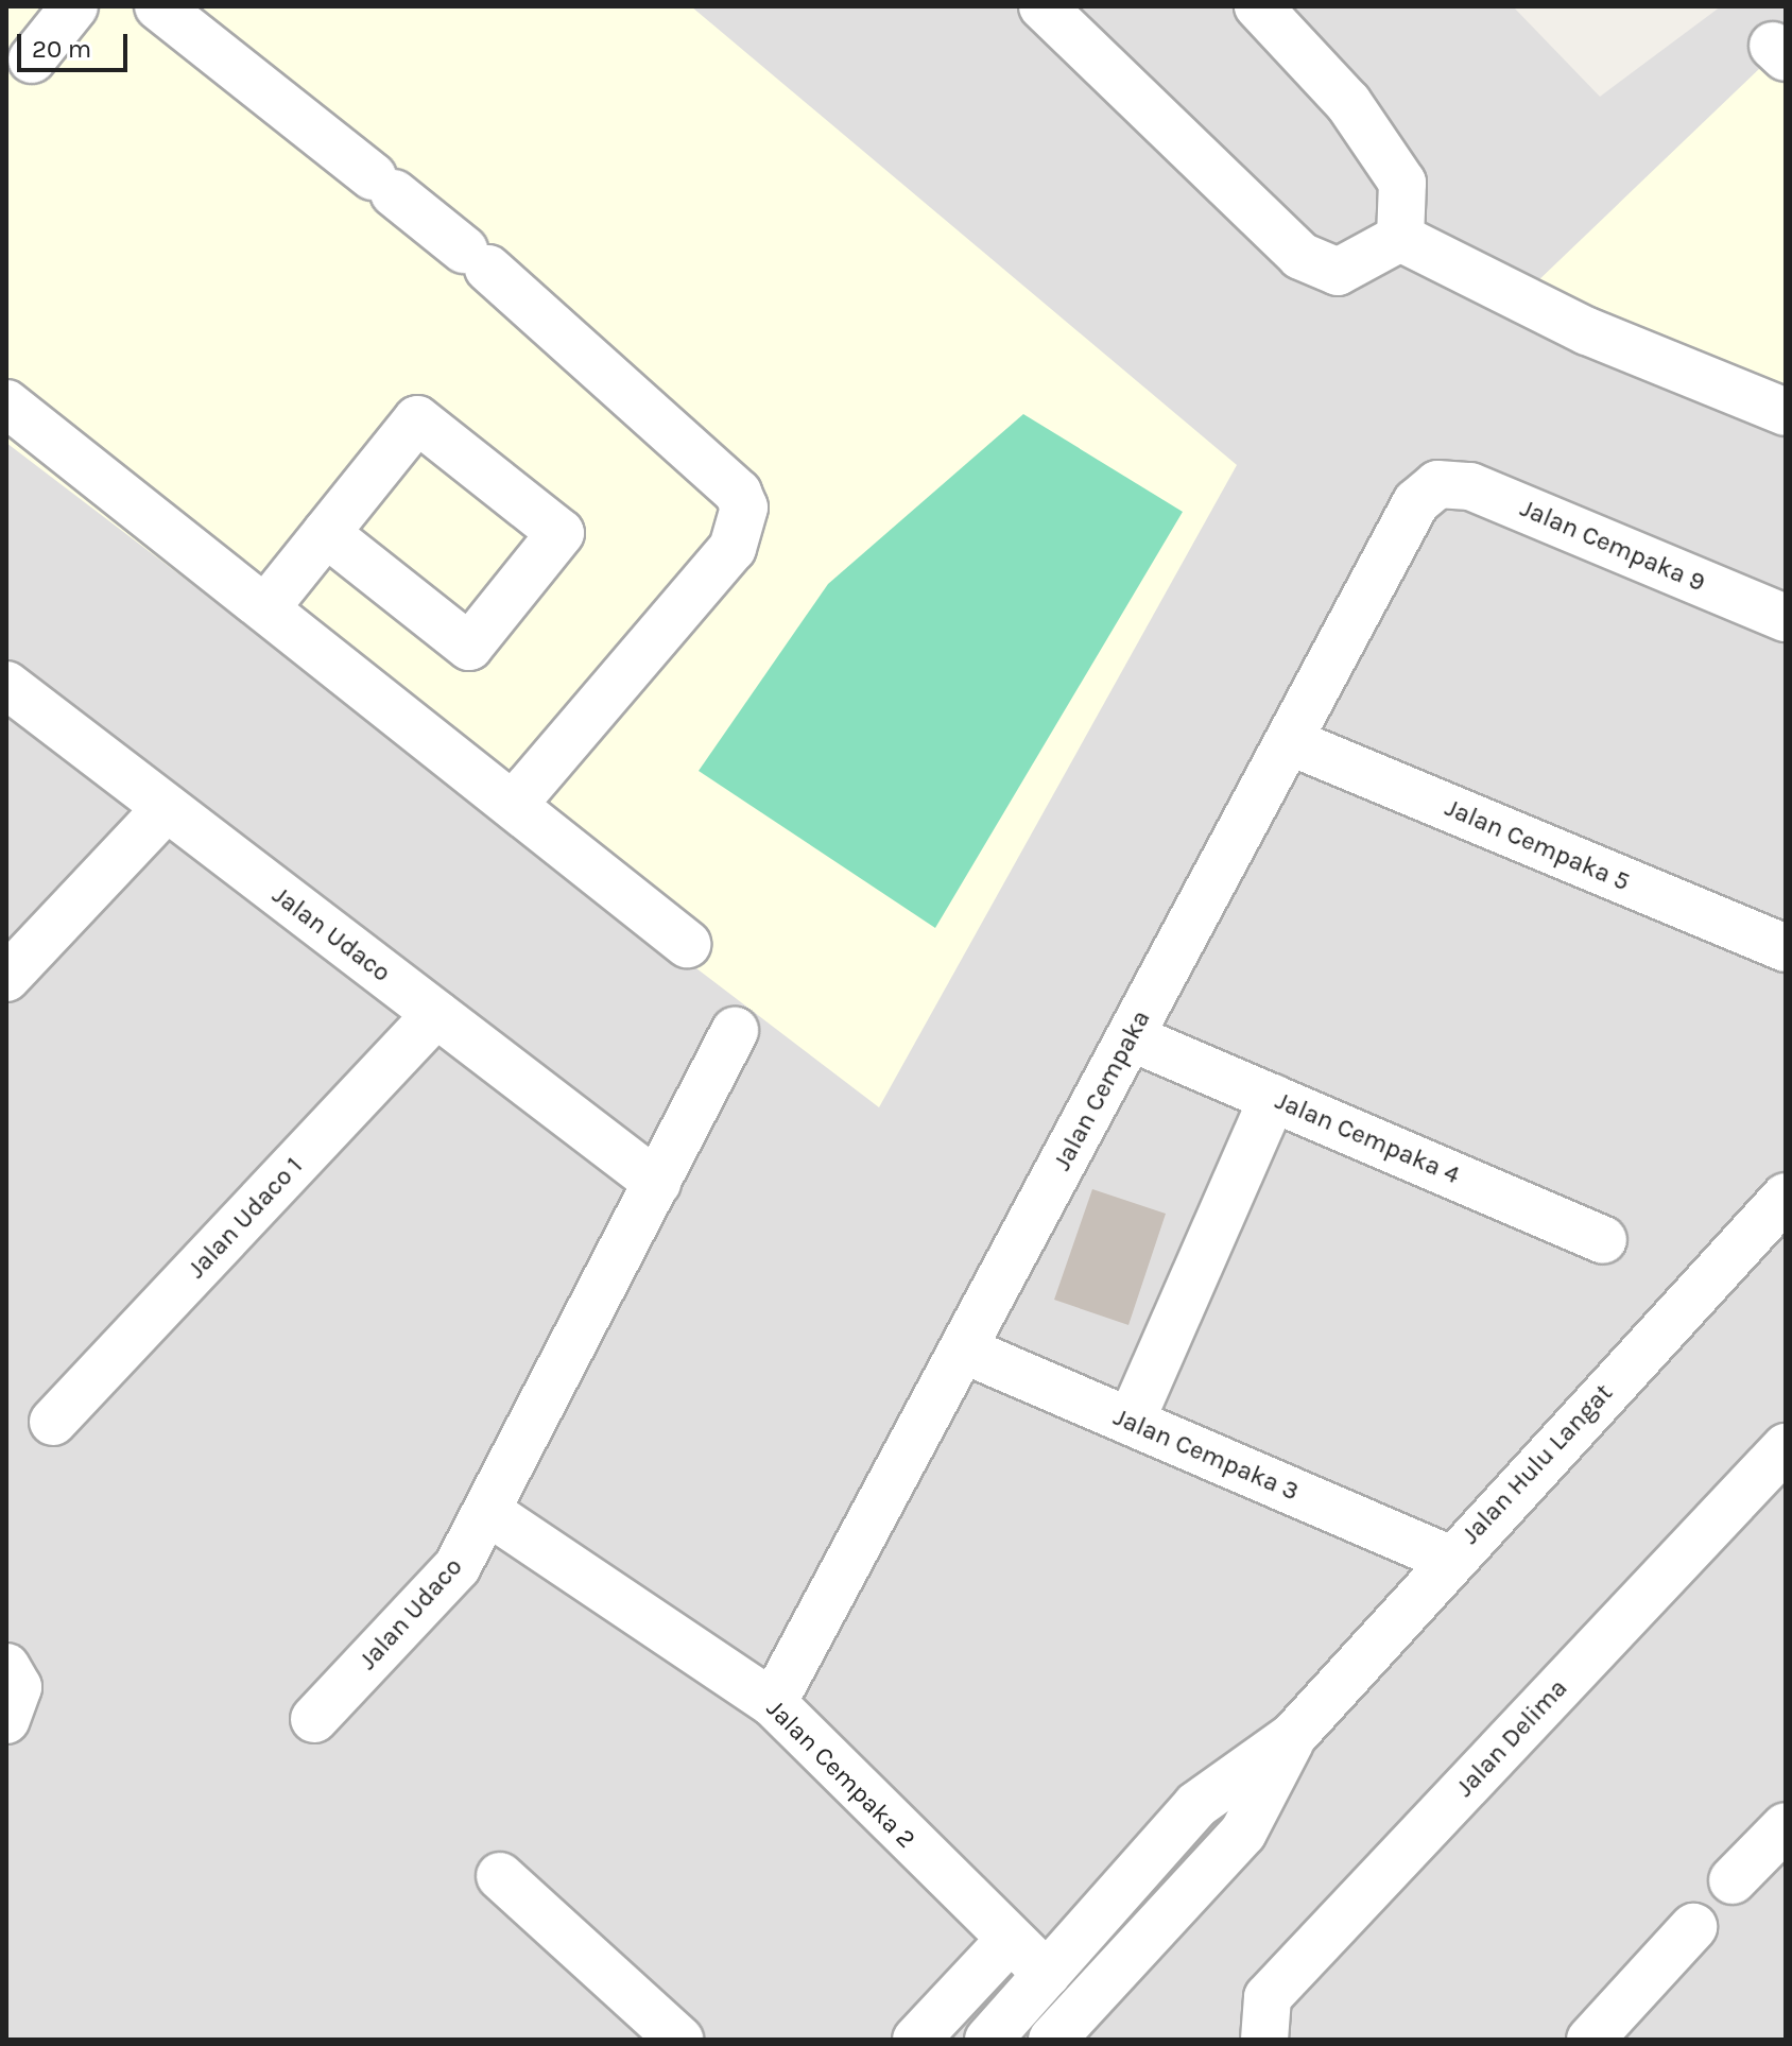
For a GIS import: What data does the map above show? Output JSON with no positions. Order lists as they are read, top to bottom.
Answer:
{
  "streets": {
    "street": [
      "Jalan Cempaka 9",
      "Jalan Cempaka 5",
      "Jalan Udaco",
      "Jalan Cempaka",
      "Jalan Cempaka 4",
      "Jalan Udaco 1",
      "Jalan Cempaka 3",
      "Jalan Hulu Langat",
      "Jalan Delima",
      "Jalan Cempaka 2"
    ]
  },
  "crossings": [
    ["Jalan Cempaka 9", "Jalan Cempaka"],
    ["Jalan Cempaka 5", "Jalan Cempaka"],
    ["Jalan Udaco", "Jalan Udaco 1"],
    ["Jalan Udaco", "Jalan Cempaka 2"],
    ["Jalan Cempaka", "Jalan Cempaka 4"],
    ["Jalan Cempaka", "Jalan Cempaka 3"],
    ["Jalan Cempaka", "Jalan Cempaka 2"],
    ["Jalan Cempaka 3", "Jalan Hulu Langat"],
    ["Jalan Hulu Langat", "Jalan Cempaka 2"]
  ],
  "scale_bar": "20 m"
}
